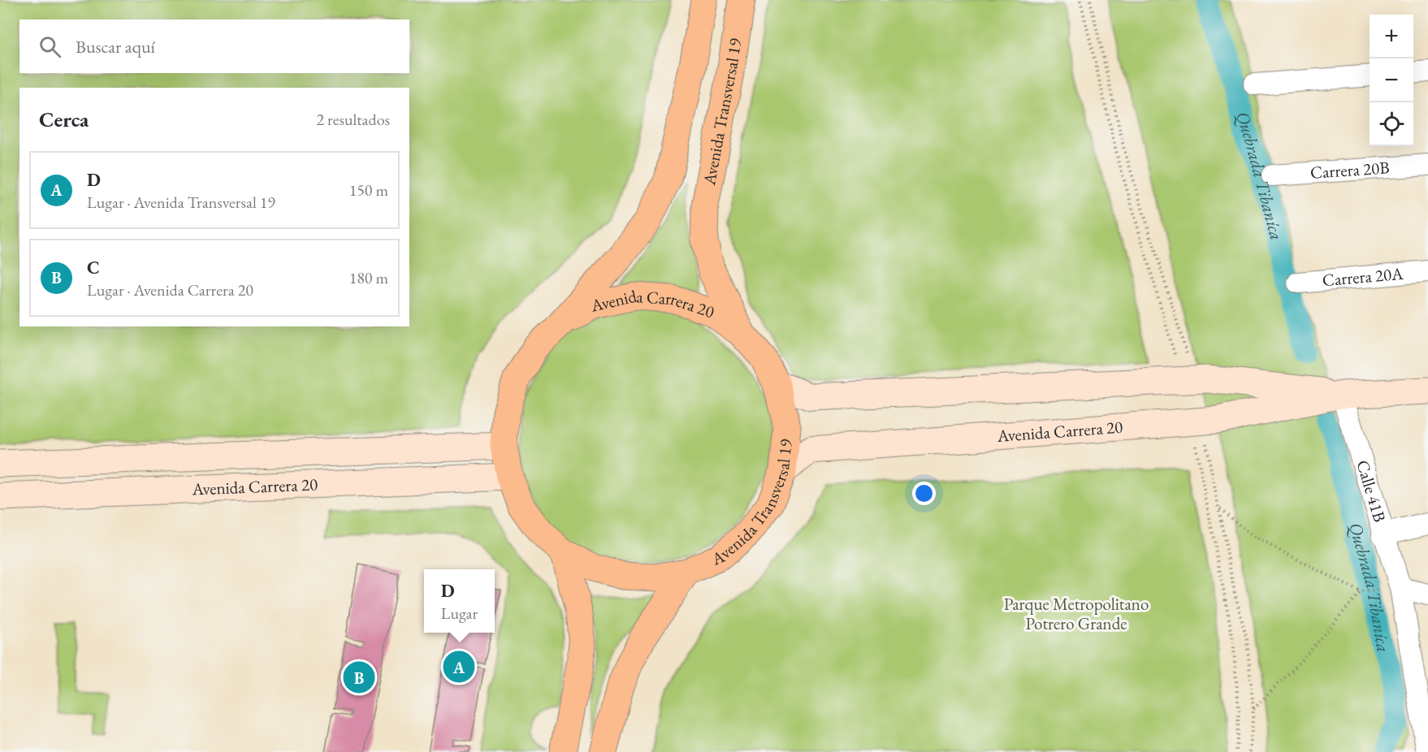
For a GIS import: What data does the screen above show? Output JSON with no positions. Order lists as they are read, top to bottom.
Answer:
{
  "streets": {
    "main road": ["Avenida Transversal 19", "Avenida Carrera 20"],
    "street": ["Carrera 20B", "Carrera 20A", "Calle 41B"]
  },
  "crossings": [
    ["Avenida Transversal 19", "Avenida Carrera 20"],
    ["Avenida Carrera 20", "Calle 41B"]
  ],
  "water": ["Quebrada Tibaníca"],
  "parks": ["Parque Metropolitano Potrero Grande"],
  "page": {
    "map_buttons": ["+", "−"],
    "search": "Buscar aquí",
    "heading": ["Cerca", "2 resultados"],
    "list": [
      {
        "mark": "A",
        "name": "D",
        "note": "Lugar · Avenida Transversal 19",
        "value": "150 m"
      },
      {
        "mark": "B",
        "name": "C",
        "note": "Lugar · Avenida Carrera 20",
        "value": "180 m"
      }
    ],
    "popup": ["D", "Lugar"],
    "pins": ["A", "B"]
  }
}
